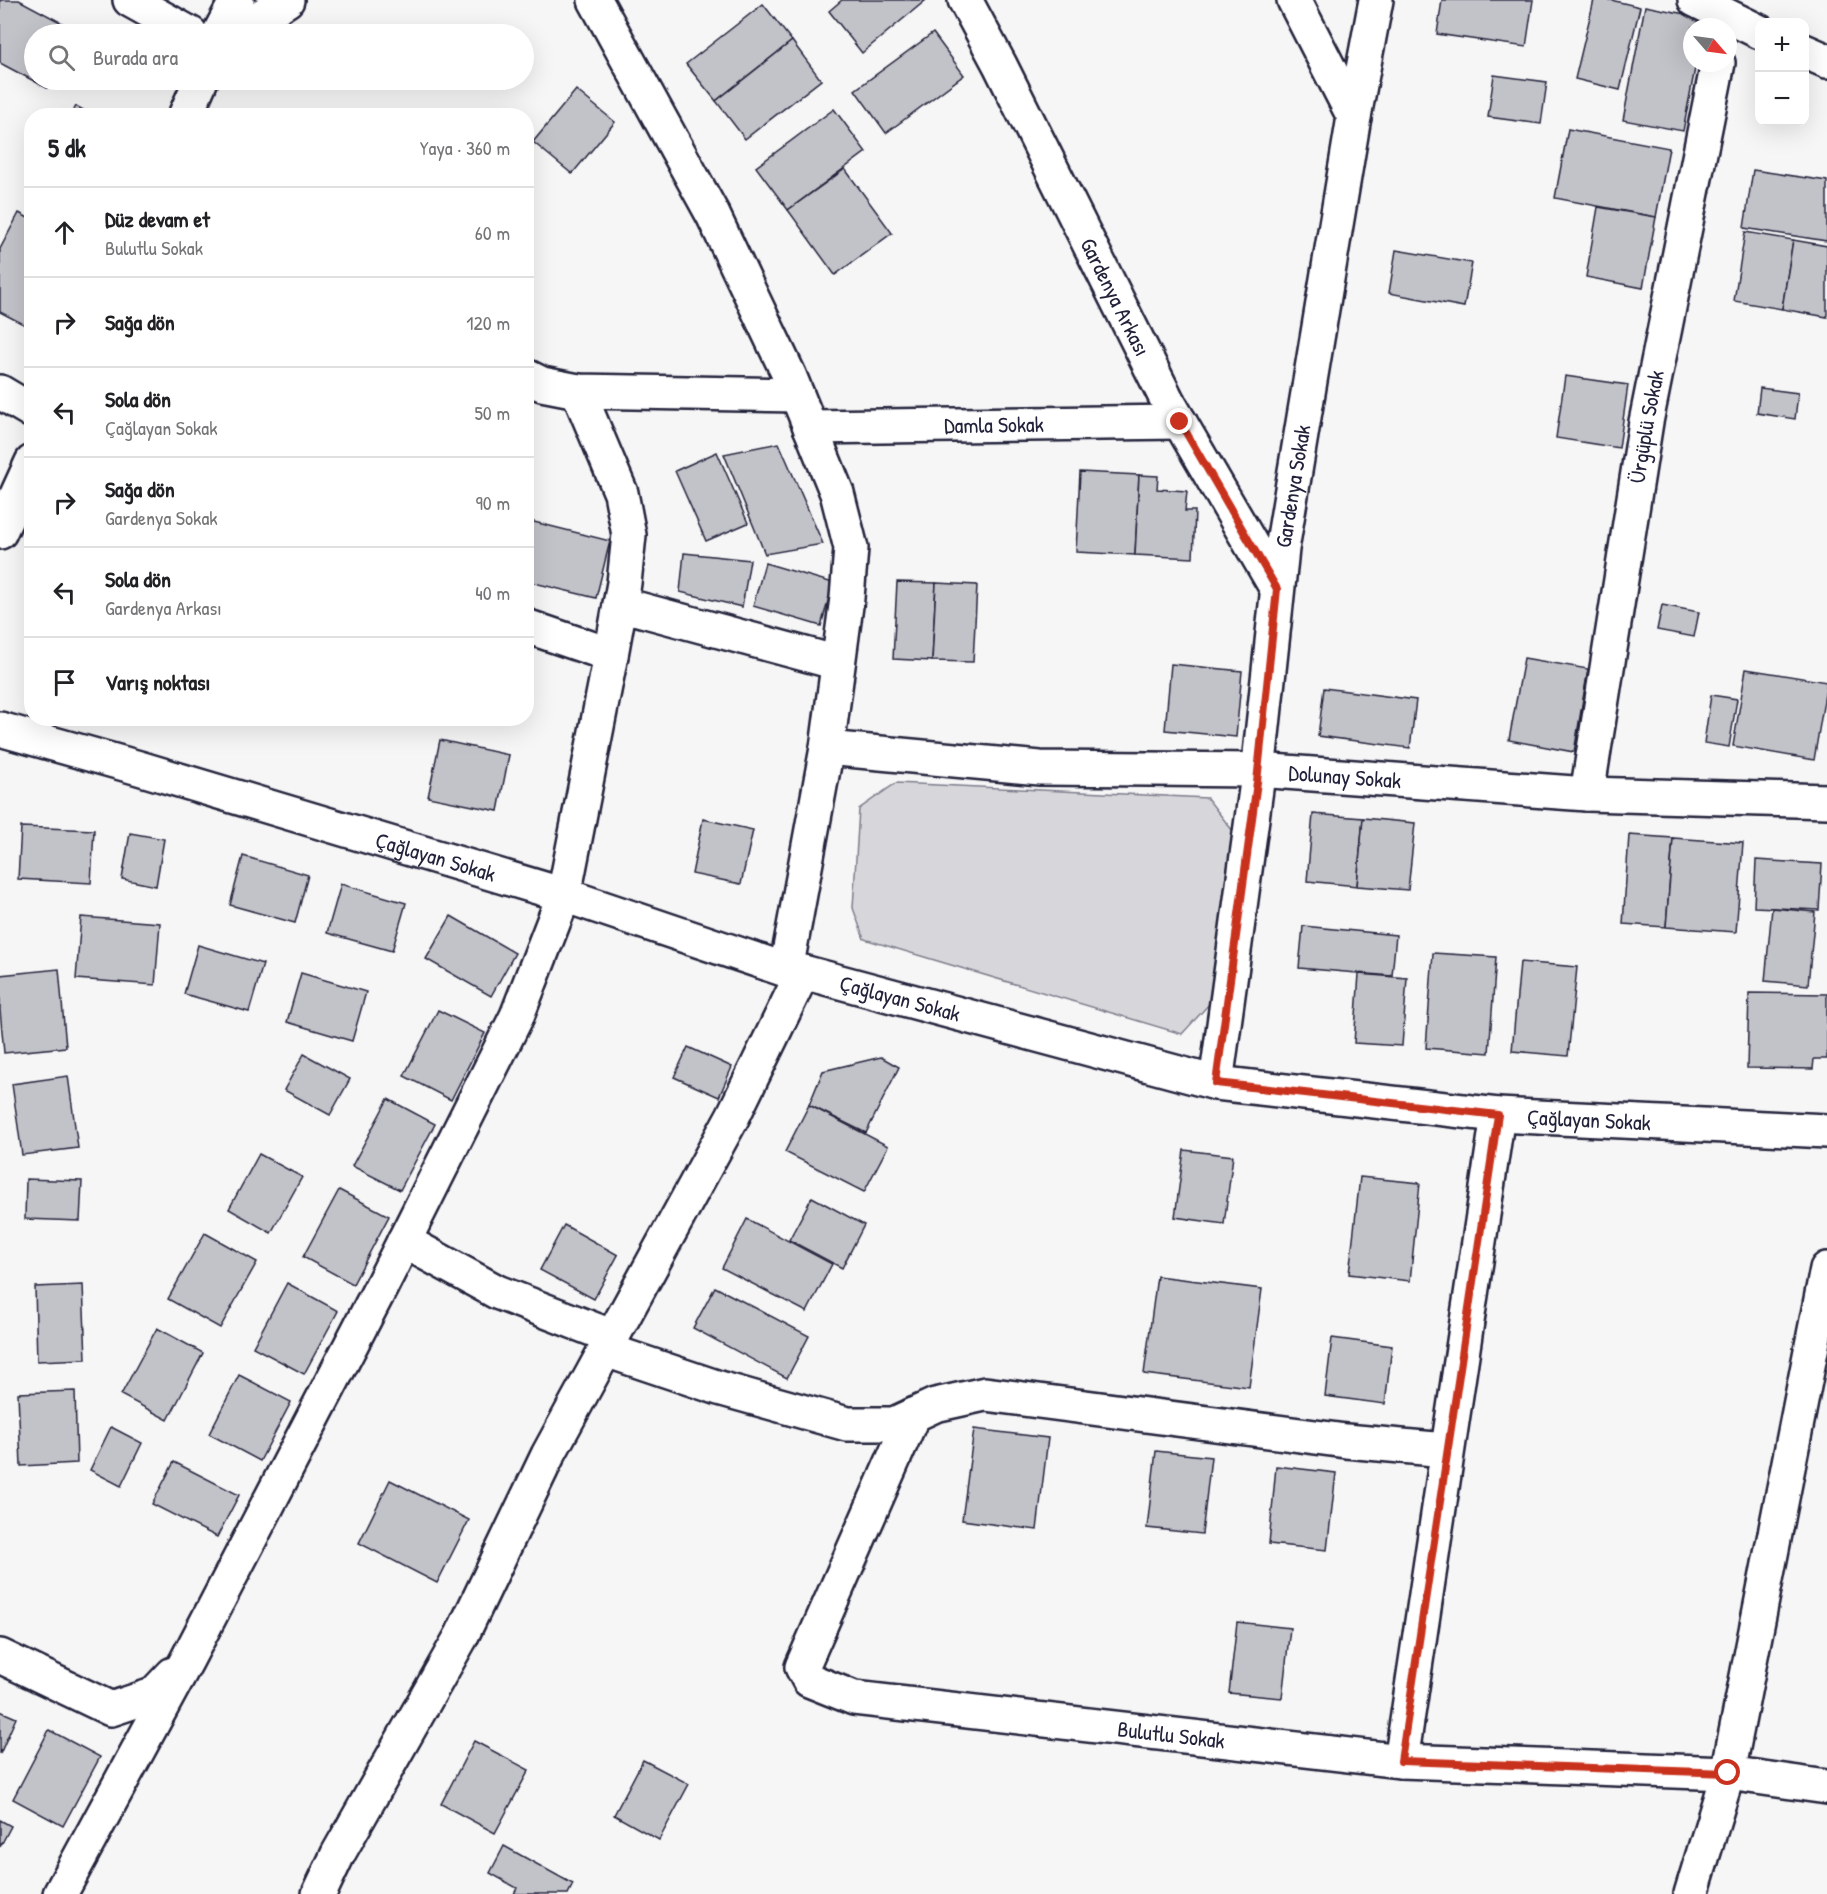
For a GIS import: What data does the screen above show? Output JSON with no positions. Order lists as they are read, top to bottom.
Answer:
{
  "streets": {
    "street": [
      "Gardenya Arkası",
      "Damla Sokak",
      "Ürgüplü Sokak",
      "Gardenya Sokak",
      "Dolunay Sokak",
      "Çağlayan Sokak",
      "Bulutlu Sokak"
    ]
  },
  "crossings": [
    ["Gardenya Arkası", "Damla Sokak"],
    ["Gardenya Arkası", "Gardenya Sokak"],
    ["Ürgüplü Sokak", "Dolunay Sokak"],
    ["Gardenya Sokak", "Dolunay Sokak"],
    ["Gardenya Sokak", "Çağlayan Sokak"]
  ],
  "north": "bottom right",
  "page": {
    "map_buttons": ["+", "−"],
    "search": "Burada ara",
    "heading": ["5 dk", "Yaya · 360 m"],
    "list": [
      ["Düz devam et", "Bulutlu Sokak", "60 m"],
      ["Sağa dön", "120 m"],
      ["Sola dön", "Çağlayan Sokak", "50 m"],
      ["Sağa dön", "Gardenya Sokak", "90 m"],
      ["Sola dön", "Gardenya Arkası", "40 m"],
      "Varış noktası"
    ]
  }
}
